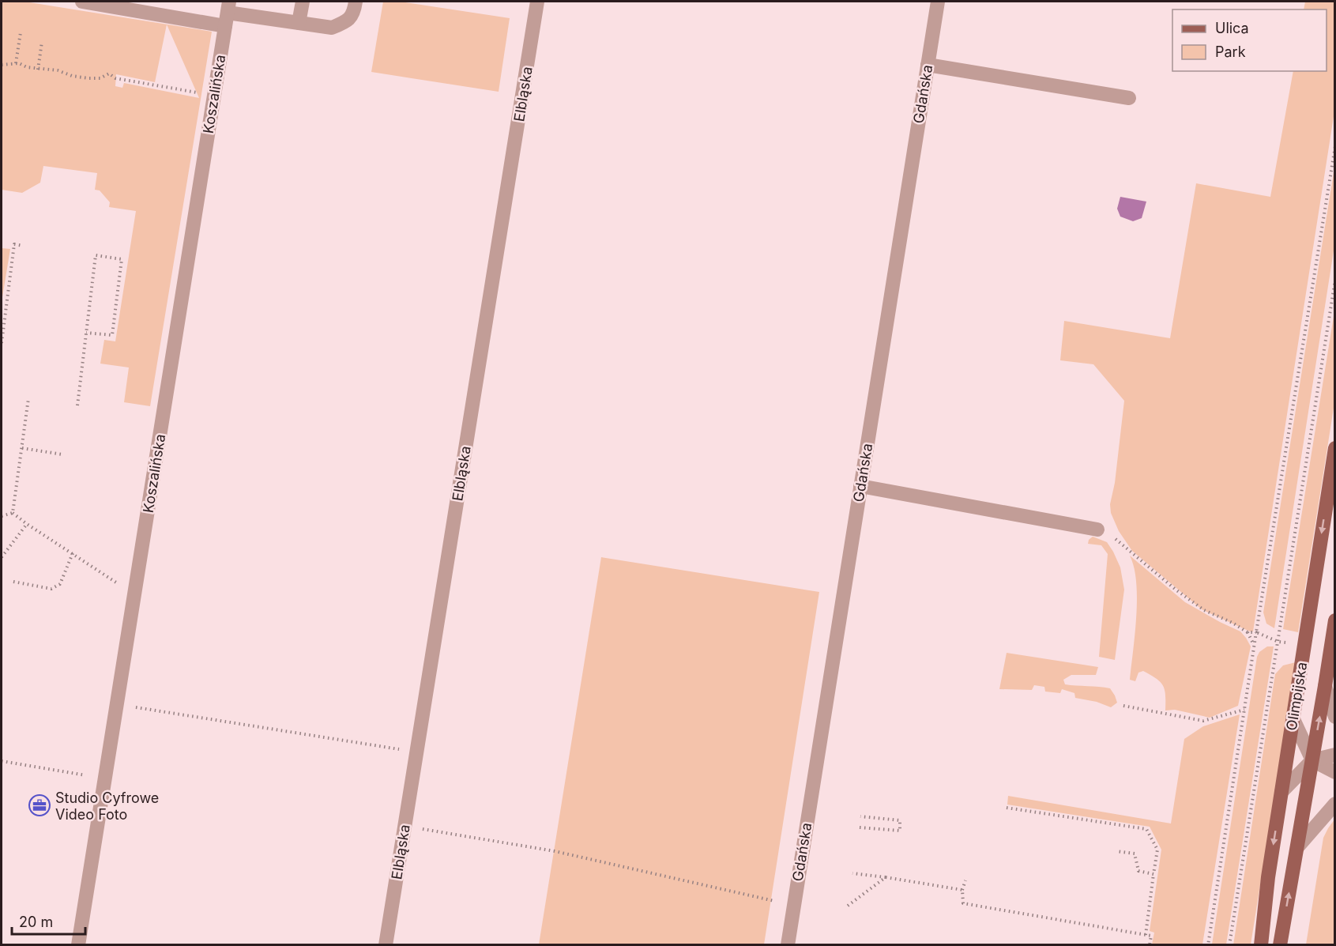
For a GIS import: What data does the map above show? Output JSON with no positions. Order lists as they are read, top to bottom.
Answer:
{
  "streets": {
    "main road": ["Olimpijska"],
    "street": ["Koszalińska", "Elbląska", "Gdańska"]
  },
  "places": {
    "office": ["Studio Cyfrowe Video Foto"]
  },
  "legend": ["Ulica", "Park"],
  "scale_bar": "20 m"
}
